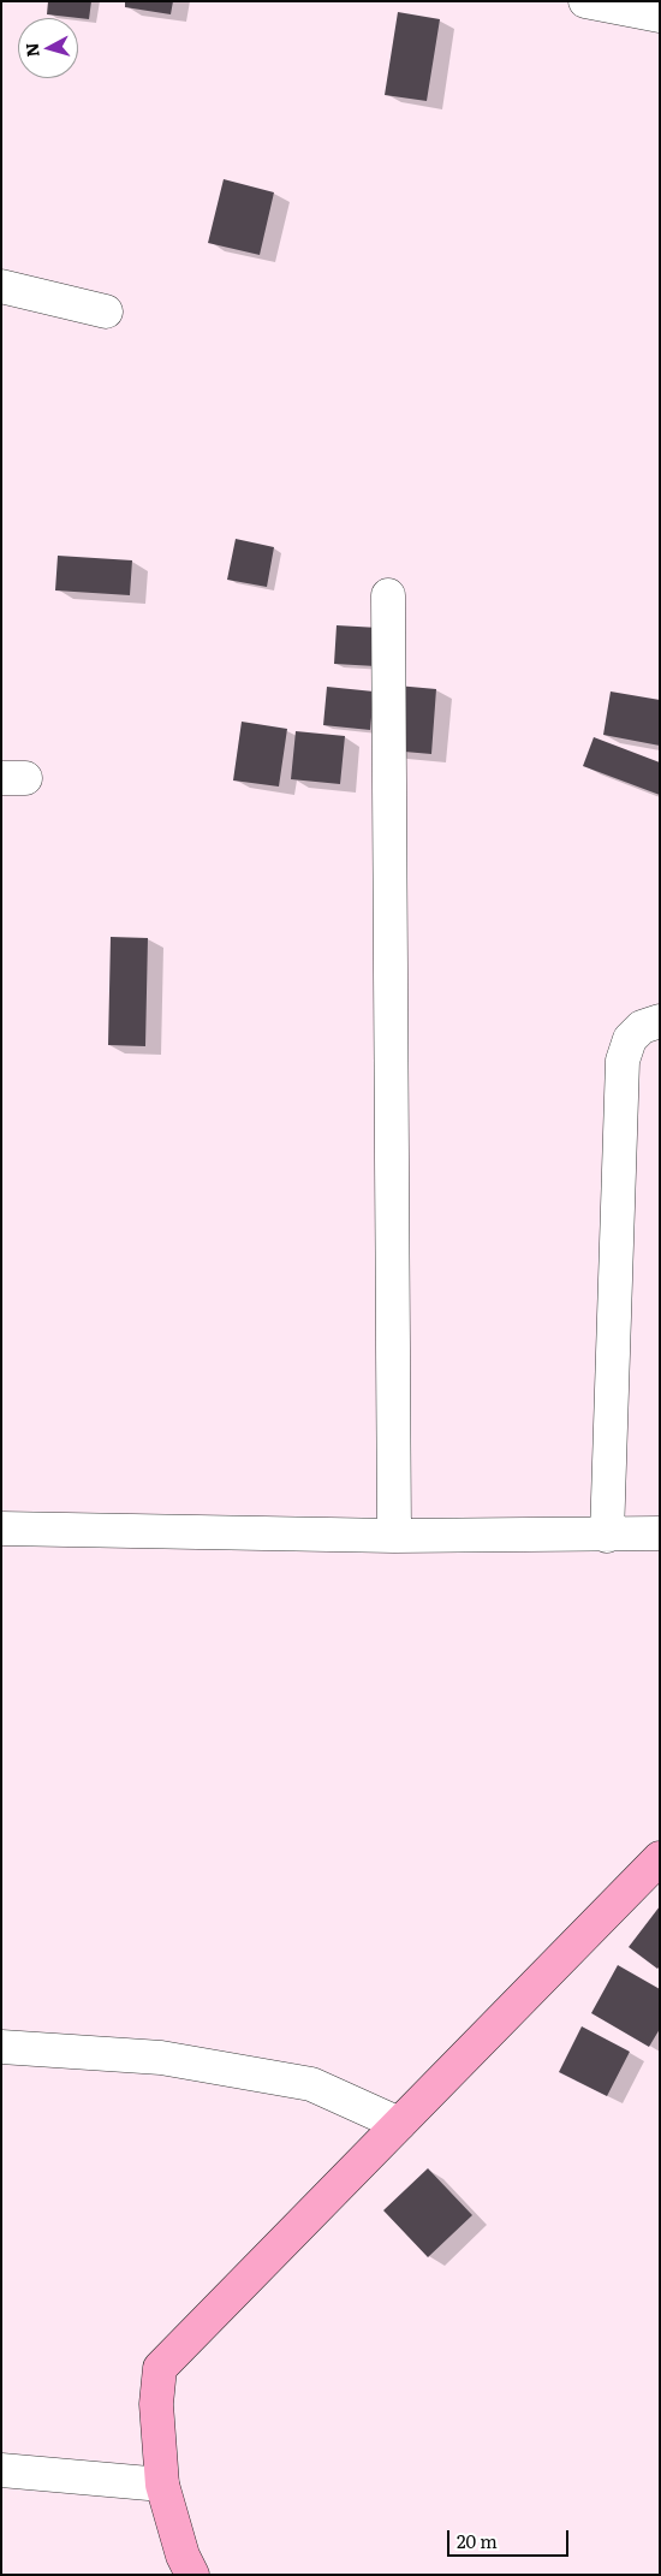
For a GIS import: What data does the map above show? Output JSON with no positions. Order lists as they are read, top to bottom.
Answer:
{
  "scale_bar": "20 m",
  "north": "left"
}
